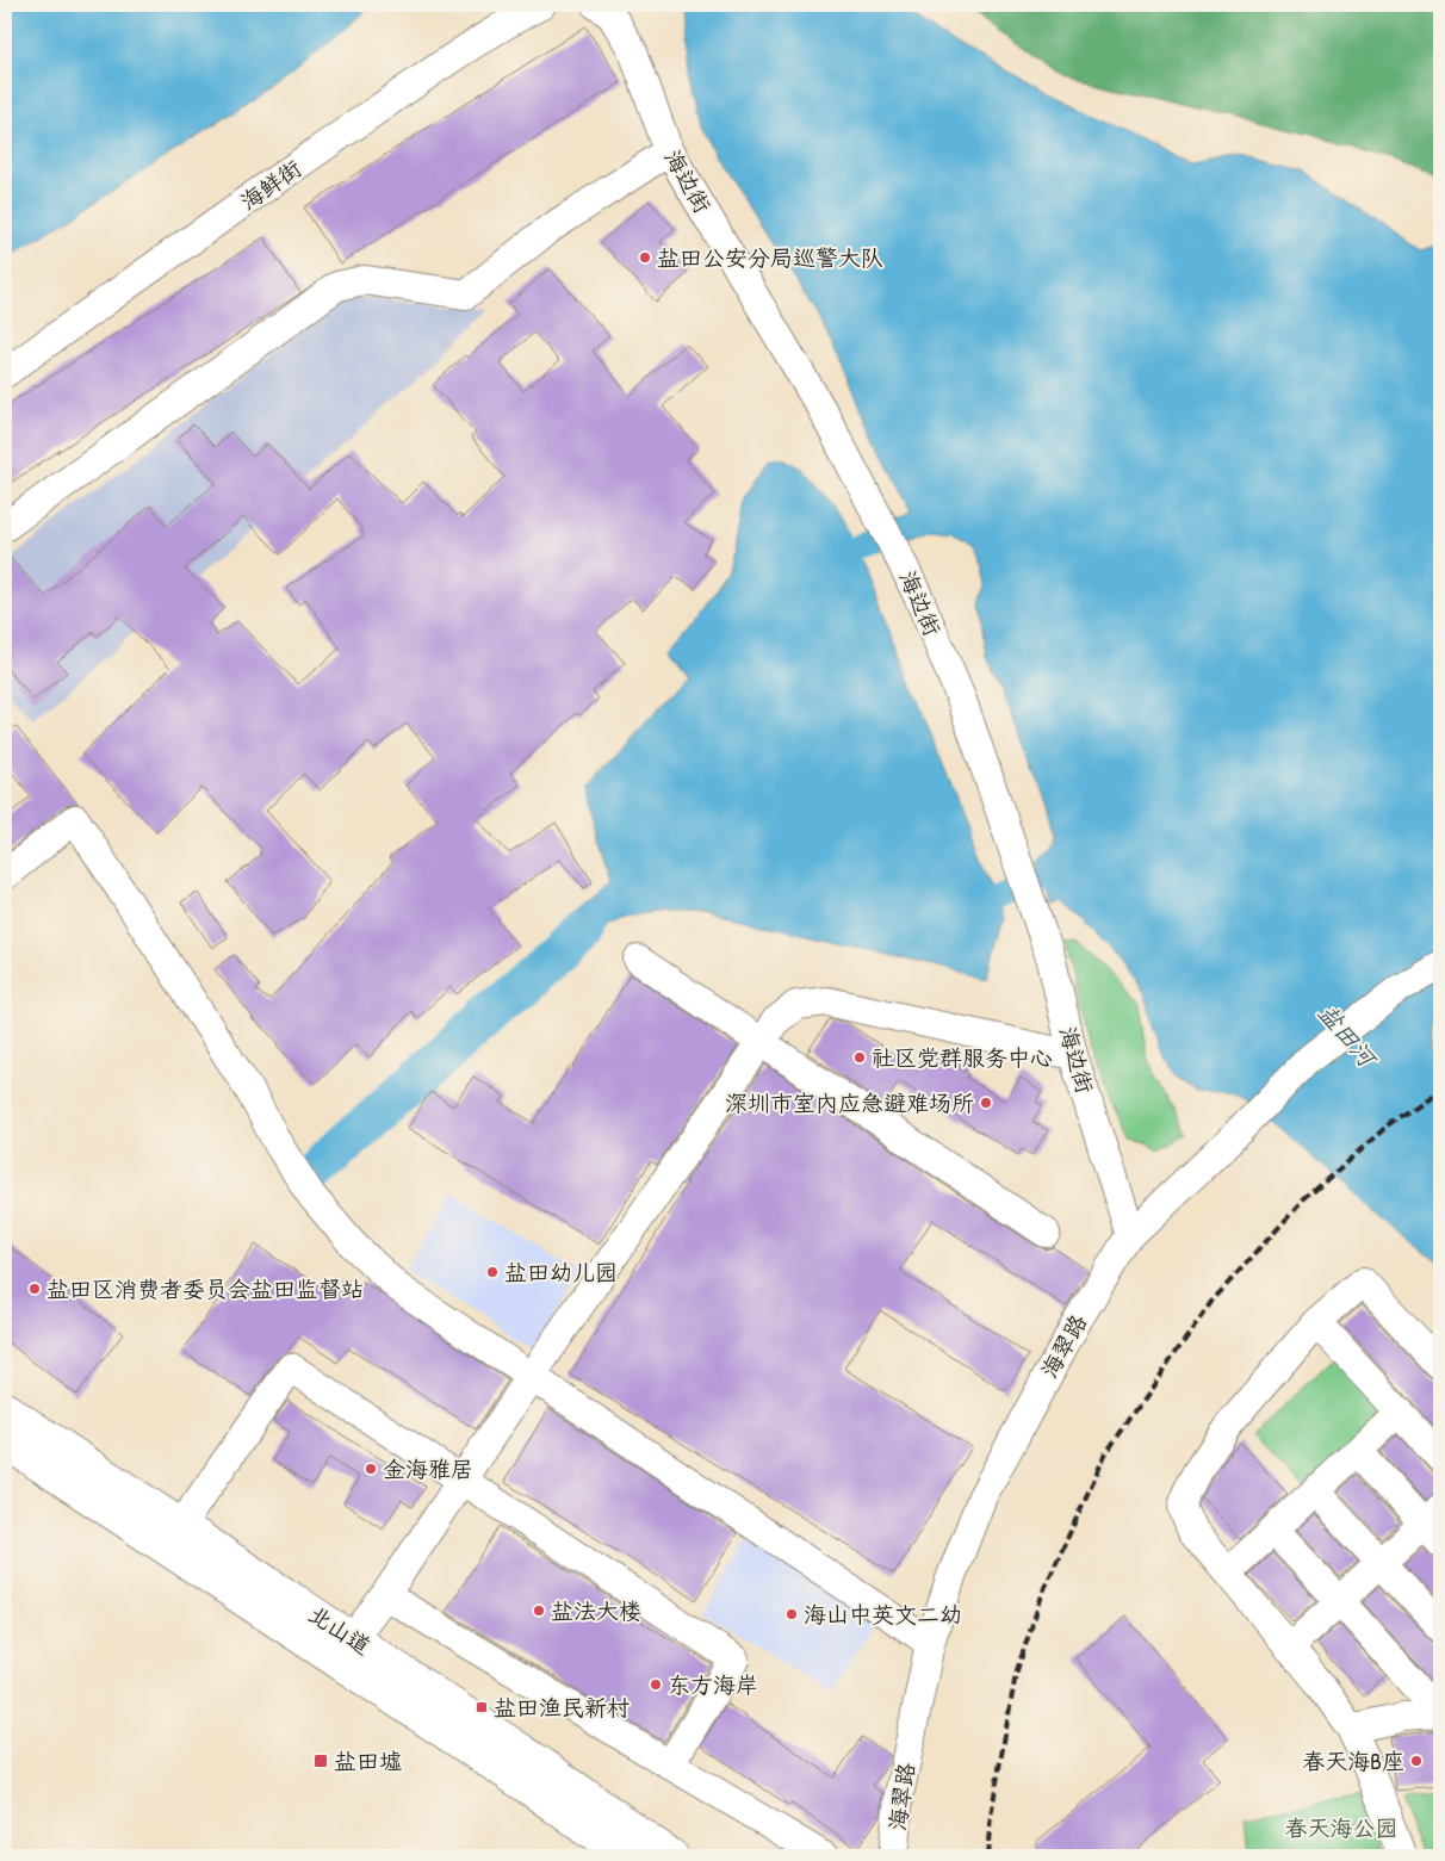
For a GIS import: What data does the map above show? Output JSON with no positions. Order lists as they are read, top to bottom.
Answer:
{
  "streets": {
    "main road": ["北山道"],
    "street": ["海边街", "海鲜街", "海翠路"]
  },
  "crossings": [
    ["海边街", "海翠路"]
  ],
  "water": ["盐田河"],
  "parks": ["春天海公园"],
  "places": {
    "other": [
      "盐田公安分局巡警大队",
      "社区党群服务中心",
      "深圳市室内应急避难场所",
      "盐田幼儿园",
      "盐田区消费者委员会盐田监督站",
      "金海雅居",
      "盐法大楼",
      "海山中英文二幼",
      "东方海岸",
      "春天海B座"
    ],
    "transit": ["盐田渔民新村", "盐田墟"]
  }
}
